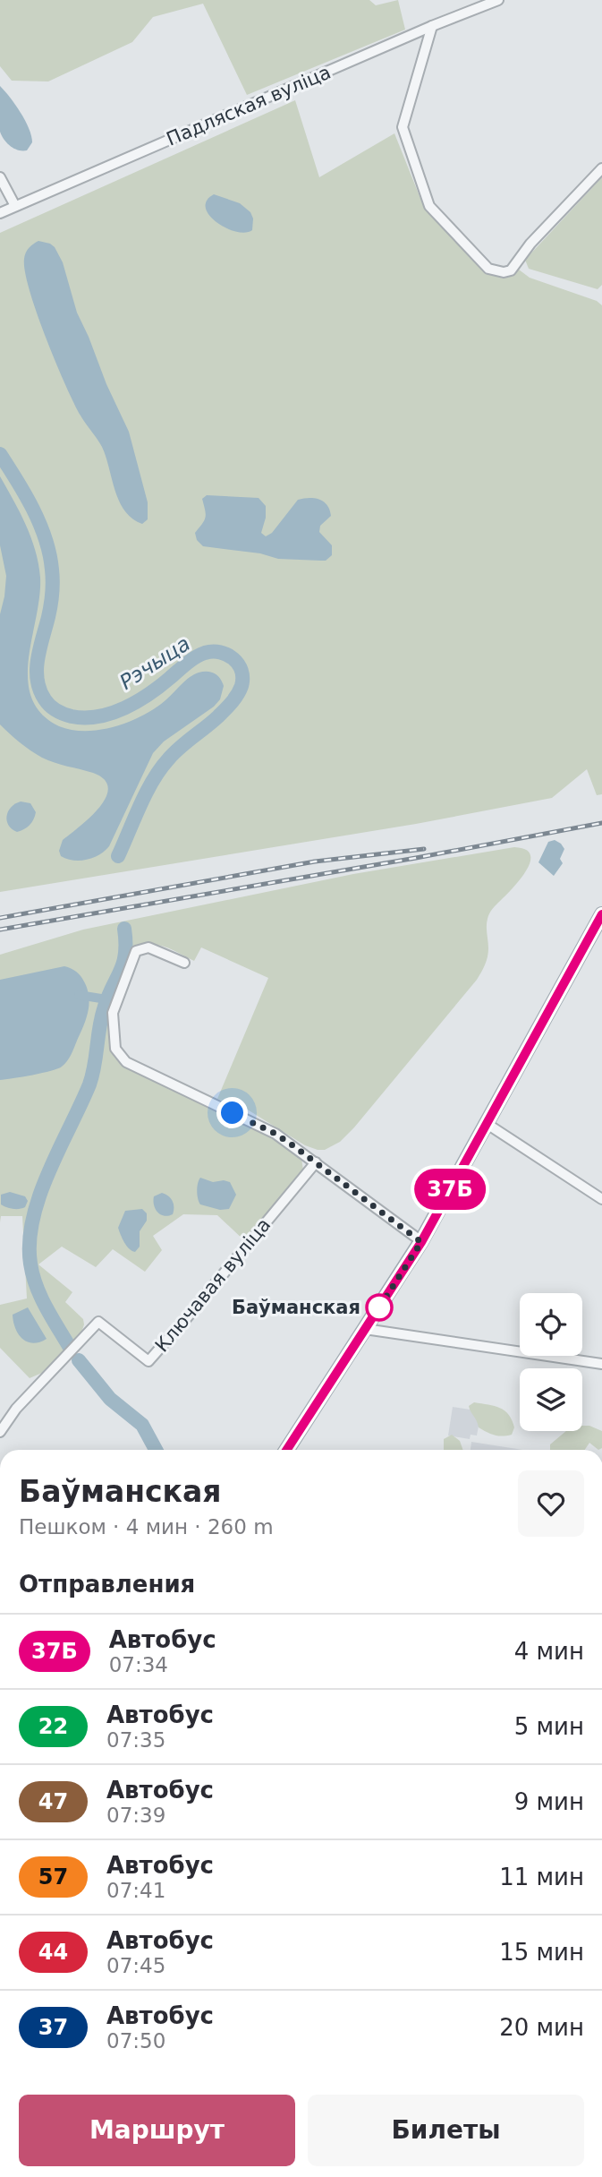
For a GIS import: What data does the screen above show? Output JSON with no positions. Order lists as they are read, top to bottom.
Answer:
{
  "streets": {
    "street": ["Падляская вуліца", "Ключавая вуліца"]
  },
  "water": ["Рэчыца"],
  "places": ["Баўманская"],
  "lines": ["bus line 37Б"],
  "page": {
    "on_map": "37Б",
    "heading": [
      ["Баўманская", "Пешком · 4 мин · 260 m"],
      "Отправления"
    ],
    "list": [
      {
        "mark": "37Б",
        "name": "Автобус",
        "note": "07:34",
        "value": "4 мин"
      },
      {
        "mark": "22",
        "name": "Автобус",
        "note": "07:35",
        "value": "5 мин"
      },
      {
        "mark": "47",
        "name": "Автобус",
        "note": "07:39",
        "value": "9 мин"
      },
      {
        "mark": "57",
        "name": "Автобус",
        "note": "07:41",
        "value": "11 мин"
      },
      {
        "mark": "44",
        "name": "Автобус",
        "note": "07:45",
        "value": "15 мин"
      },
      {
        "mark": "37",
        "name": "Автобус",
        "note": "07:50",
        "value": "20 мин"
      }
    ],
    "buttons": ["Маршрут", "Билеты"]
  }
}
